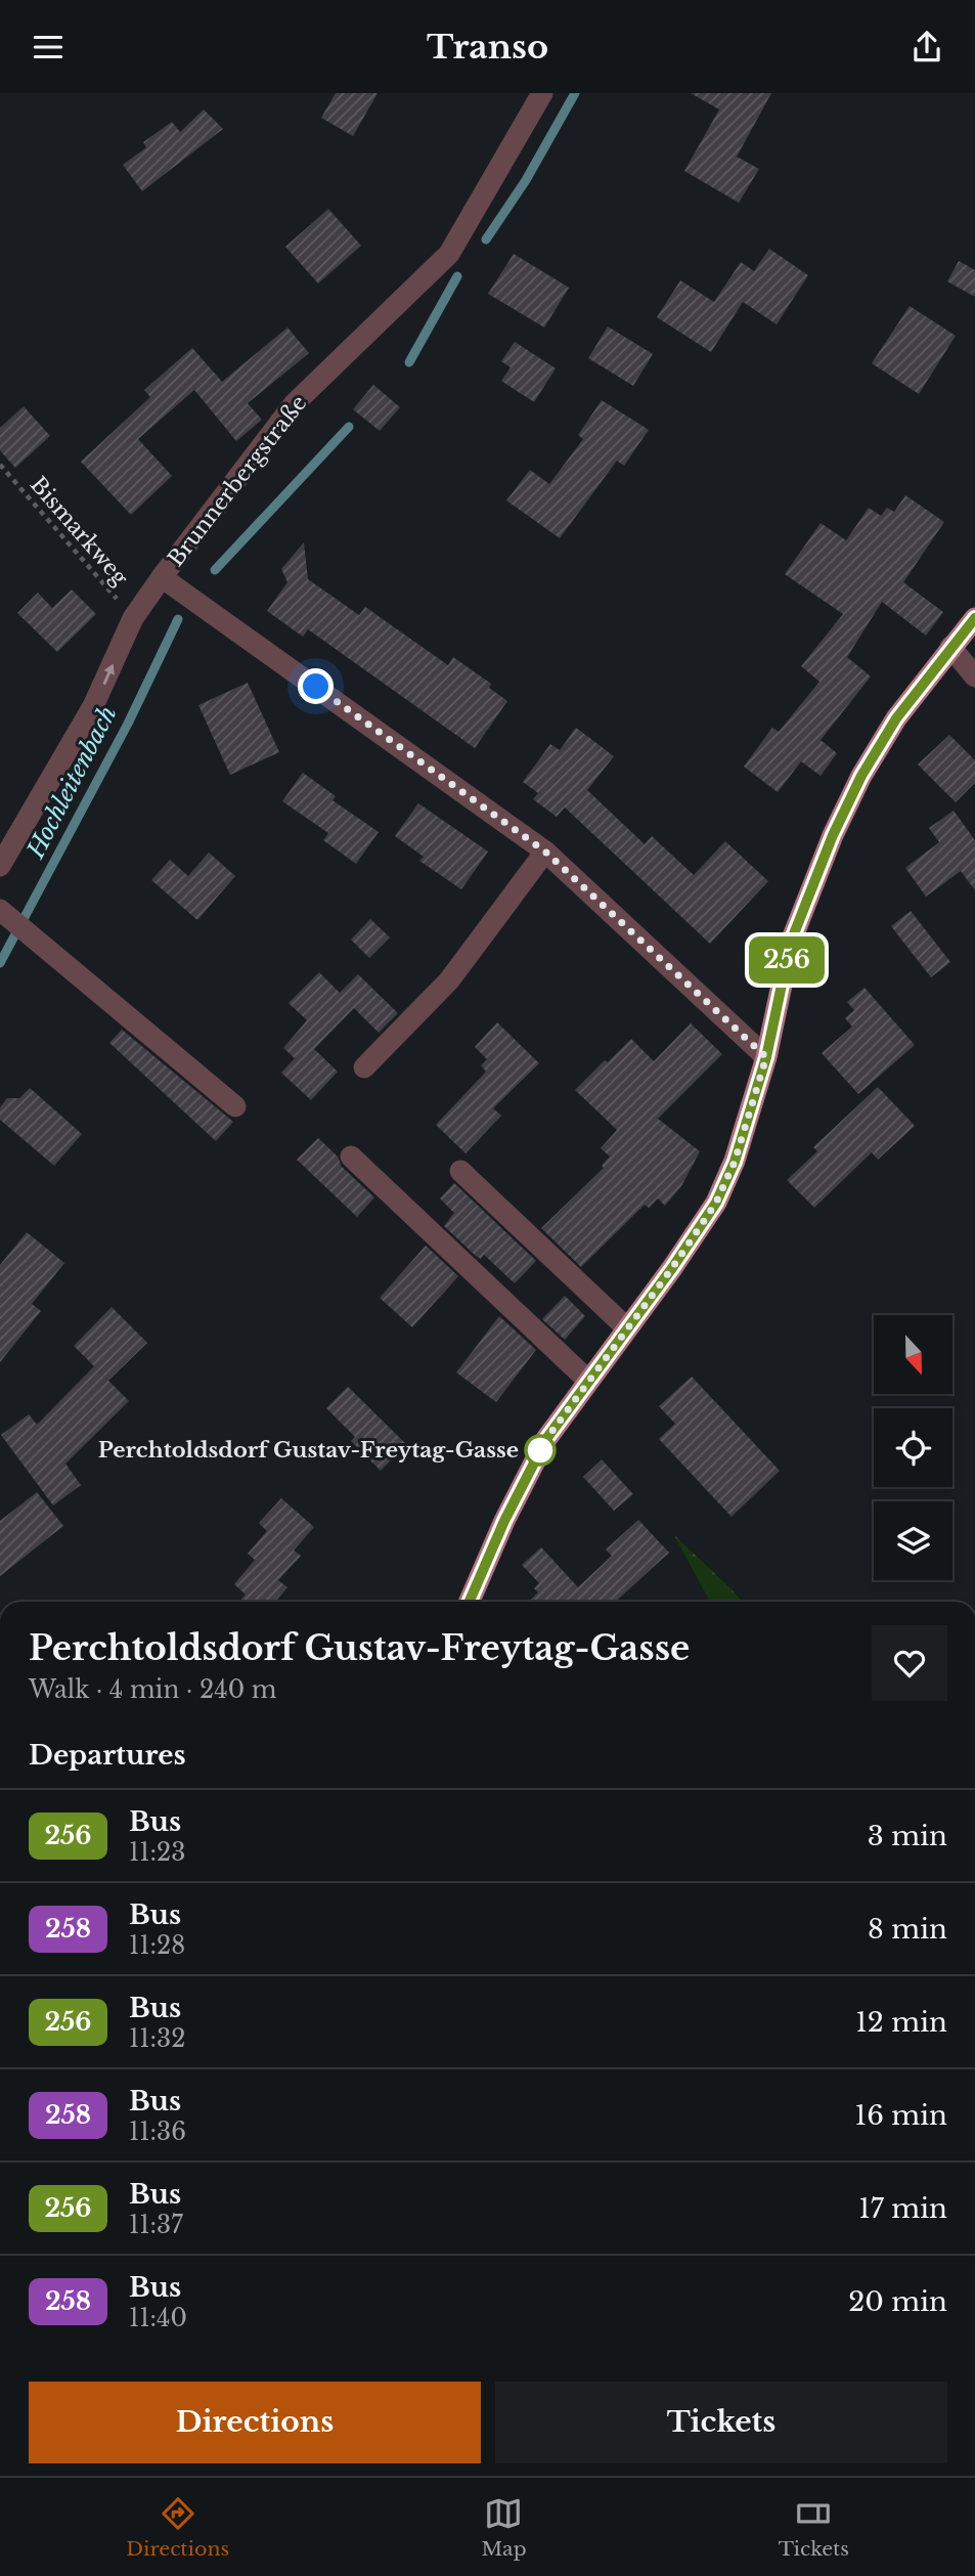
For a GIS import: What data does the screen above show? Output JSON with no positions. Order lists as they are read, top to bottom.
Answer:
{
  "streets": {
    "street": ["Brunnerbergstraße"],
    "path": ["Bismarkweg"]
  },
  "crossings": [
    ["Brunnerbergstraße", "Bismarkweg"]
  ],
  "water": ["Hochleitenbach"],
  "places": ["Perchtoldsdorf Gustav-Freytag-Gasse"],
  "lines": ["bus line 256"],
  "north": "bottom",
  "page": {
    "header": "Transo",
    "on_map": "256",
    "heading": [
      ["Perchtoldsdorf Gustav-Freytag-Gasse", "Walk · 4 min · 240 m"],
      "Departures"
    ],
    "list": [
      {
        "mark": "256",
        "name": "Bus",
        "note": "11:23",
        "value": "3 min"
      },
      {
        "mark": "258",
        "name": "Bus",
        "note": "11:28",
        "value": "8 min"
      },
      {
        "mark": "256",
        "name": "Bus",
        "note": "11:32",
        "value": "12 min"
      },
      {
        "mark": "258",
        "name": "Bus",
        "note": "11:36",
        "value": "16 min"
      },
      {
        "mark": "256",
        "name": "Bus",
        "note": "11:37",
        "value": "17 min"
      },
      {
        "mark": "258",
        "name": "Bus",
        "note": "11:40",
        "value": "20 min"
      }
    ],
    "buttons": ["Directions", "Tickets"],
    "tabs": ["Directions", "Map", "Tickets"]
  }
}
